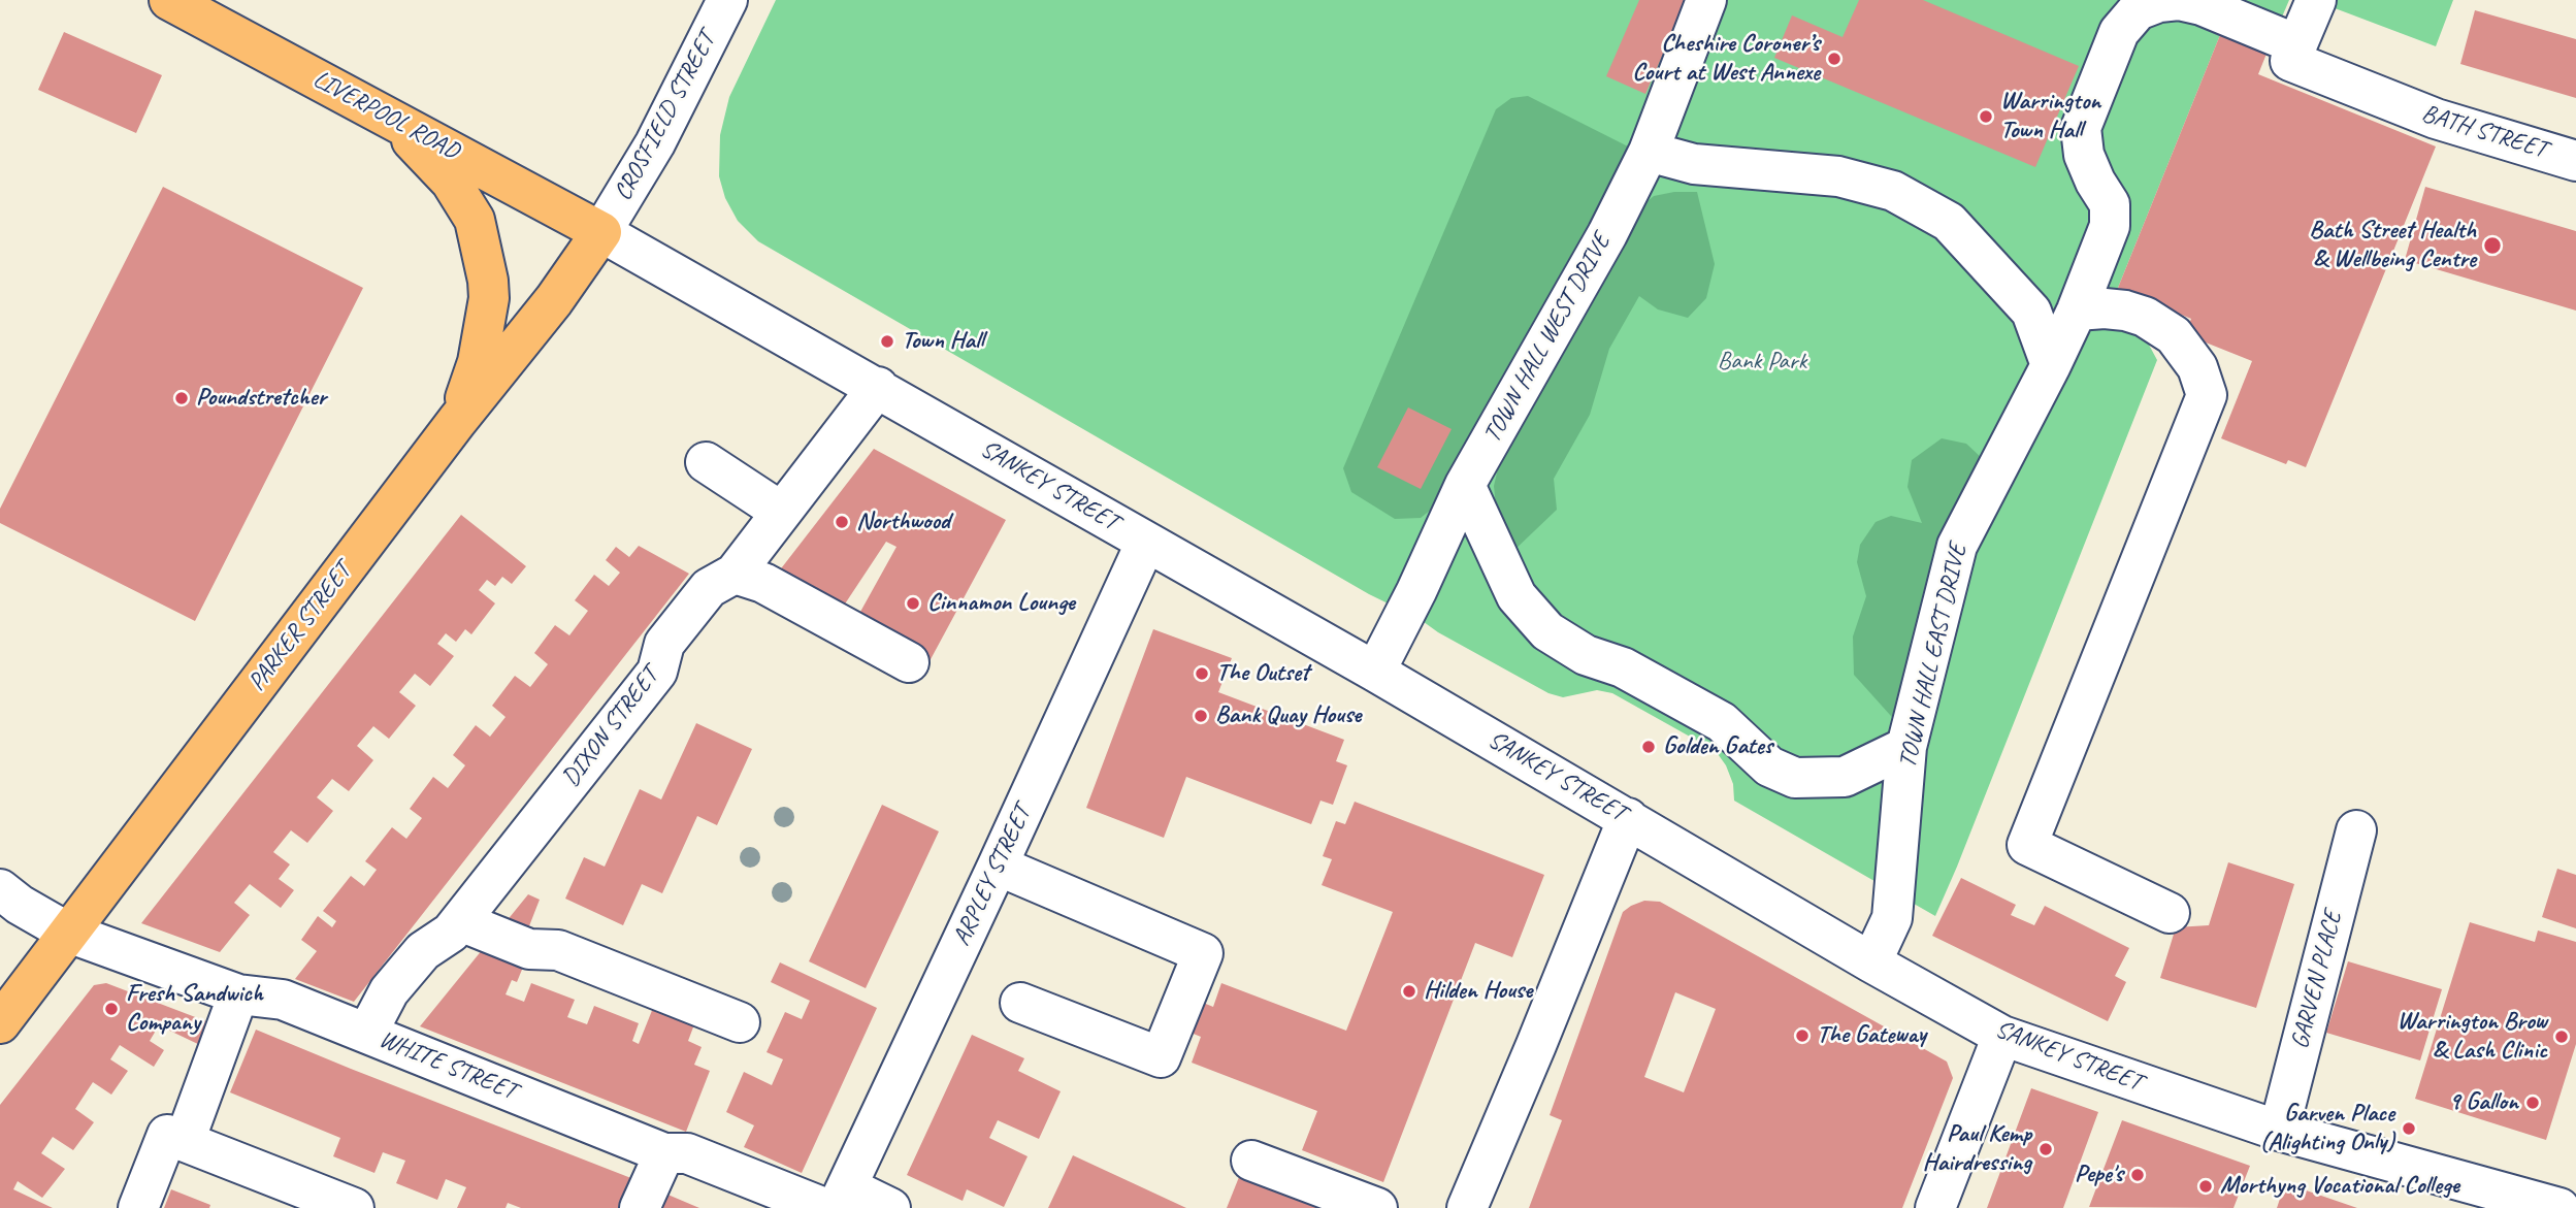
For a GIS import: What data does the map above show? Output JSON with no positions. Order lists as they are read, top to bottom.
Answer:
{
  "streets": {
    "highway": ["LIVERPOOL ROAD", "PARKER STREET"],
    "street": [
      "CROSFIELD STREET",
      "BATH STREET",
      "TOWN HALL WEST DRIVE",
      "SANKEY STREET",
      "TOWN HALL EAST DRIVE",
      "DIXON STREET",
      "ARPLEY STREET",
      "GARVEN PLACE",
      "WHITE STREET"
    ]
  },
  "crossings": [
    ["LIVERPOOL ROAD", "CROSFIELD STREET"],
    ["LIVERPOOL ROAD", "SANKEY STREET"],
    ["LIVERPOOL ROAD", "PARKER STREET"],
    ["CROSFIELD STREET", "SANKEY STREET"],
    ["CROSFIELD STREET", "PARKER STREET"],
    ["BATH STREET", "TOWN HALL EAST DRIVE"],
    ["TOWN HALL WEST DRIVE", "SANKEY STREET"],
    ["SANKEY STREET", "PARKER STREET"],
    ["SANKEY STREET", "TOWN HALL EAST DRIVE"],
    ["SANKEY STREET", "DIXON STREET"],
    ["SANKEY STREET", "ARPLEY STREET"],
    ["SANKEY STREET", "GARVEN PLACE"],
    ["PARKER STREET", "WHITE STREET"],
    ["DIXON STREET", "WHITE STREET"],
    ["ARPLEY STREET", "WHITE STREET"]
  ],
  "parks": ["Bank Park"],
  "places": [
    "Cheshire Coroner’s Court at West Annexe",
    "Warrington Town Hall",
    "Bath Street Health & Wellbeing Centre",
    "Town Hall",
    "Poundstretcher",
    "Northwood",
    "Cinnamon Lounge",
    "The Outset",
    "Bank Quay House",
    "Golden Gates",
    "Hilden House",
    "Fresh Sandwich Company",
    "The Gateway",
    "Warrington Brow & Lash Clinic",
    "9 Gallon",
    "Garven Place (Alighting Only)",
    "Paul Kemp Hairdressing",
    "Pepe's",
    "Morthyng Vocational College"
  ]
}
